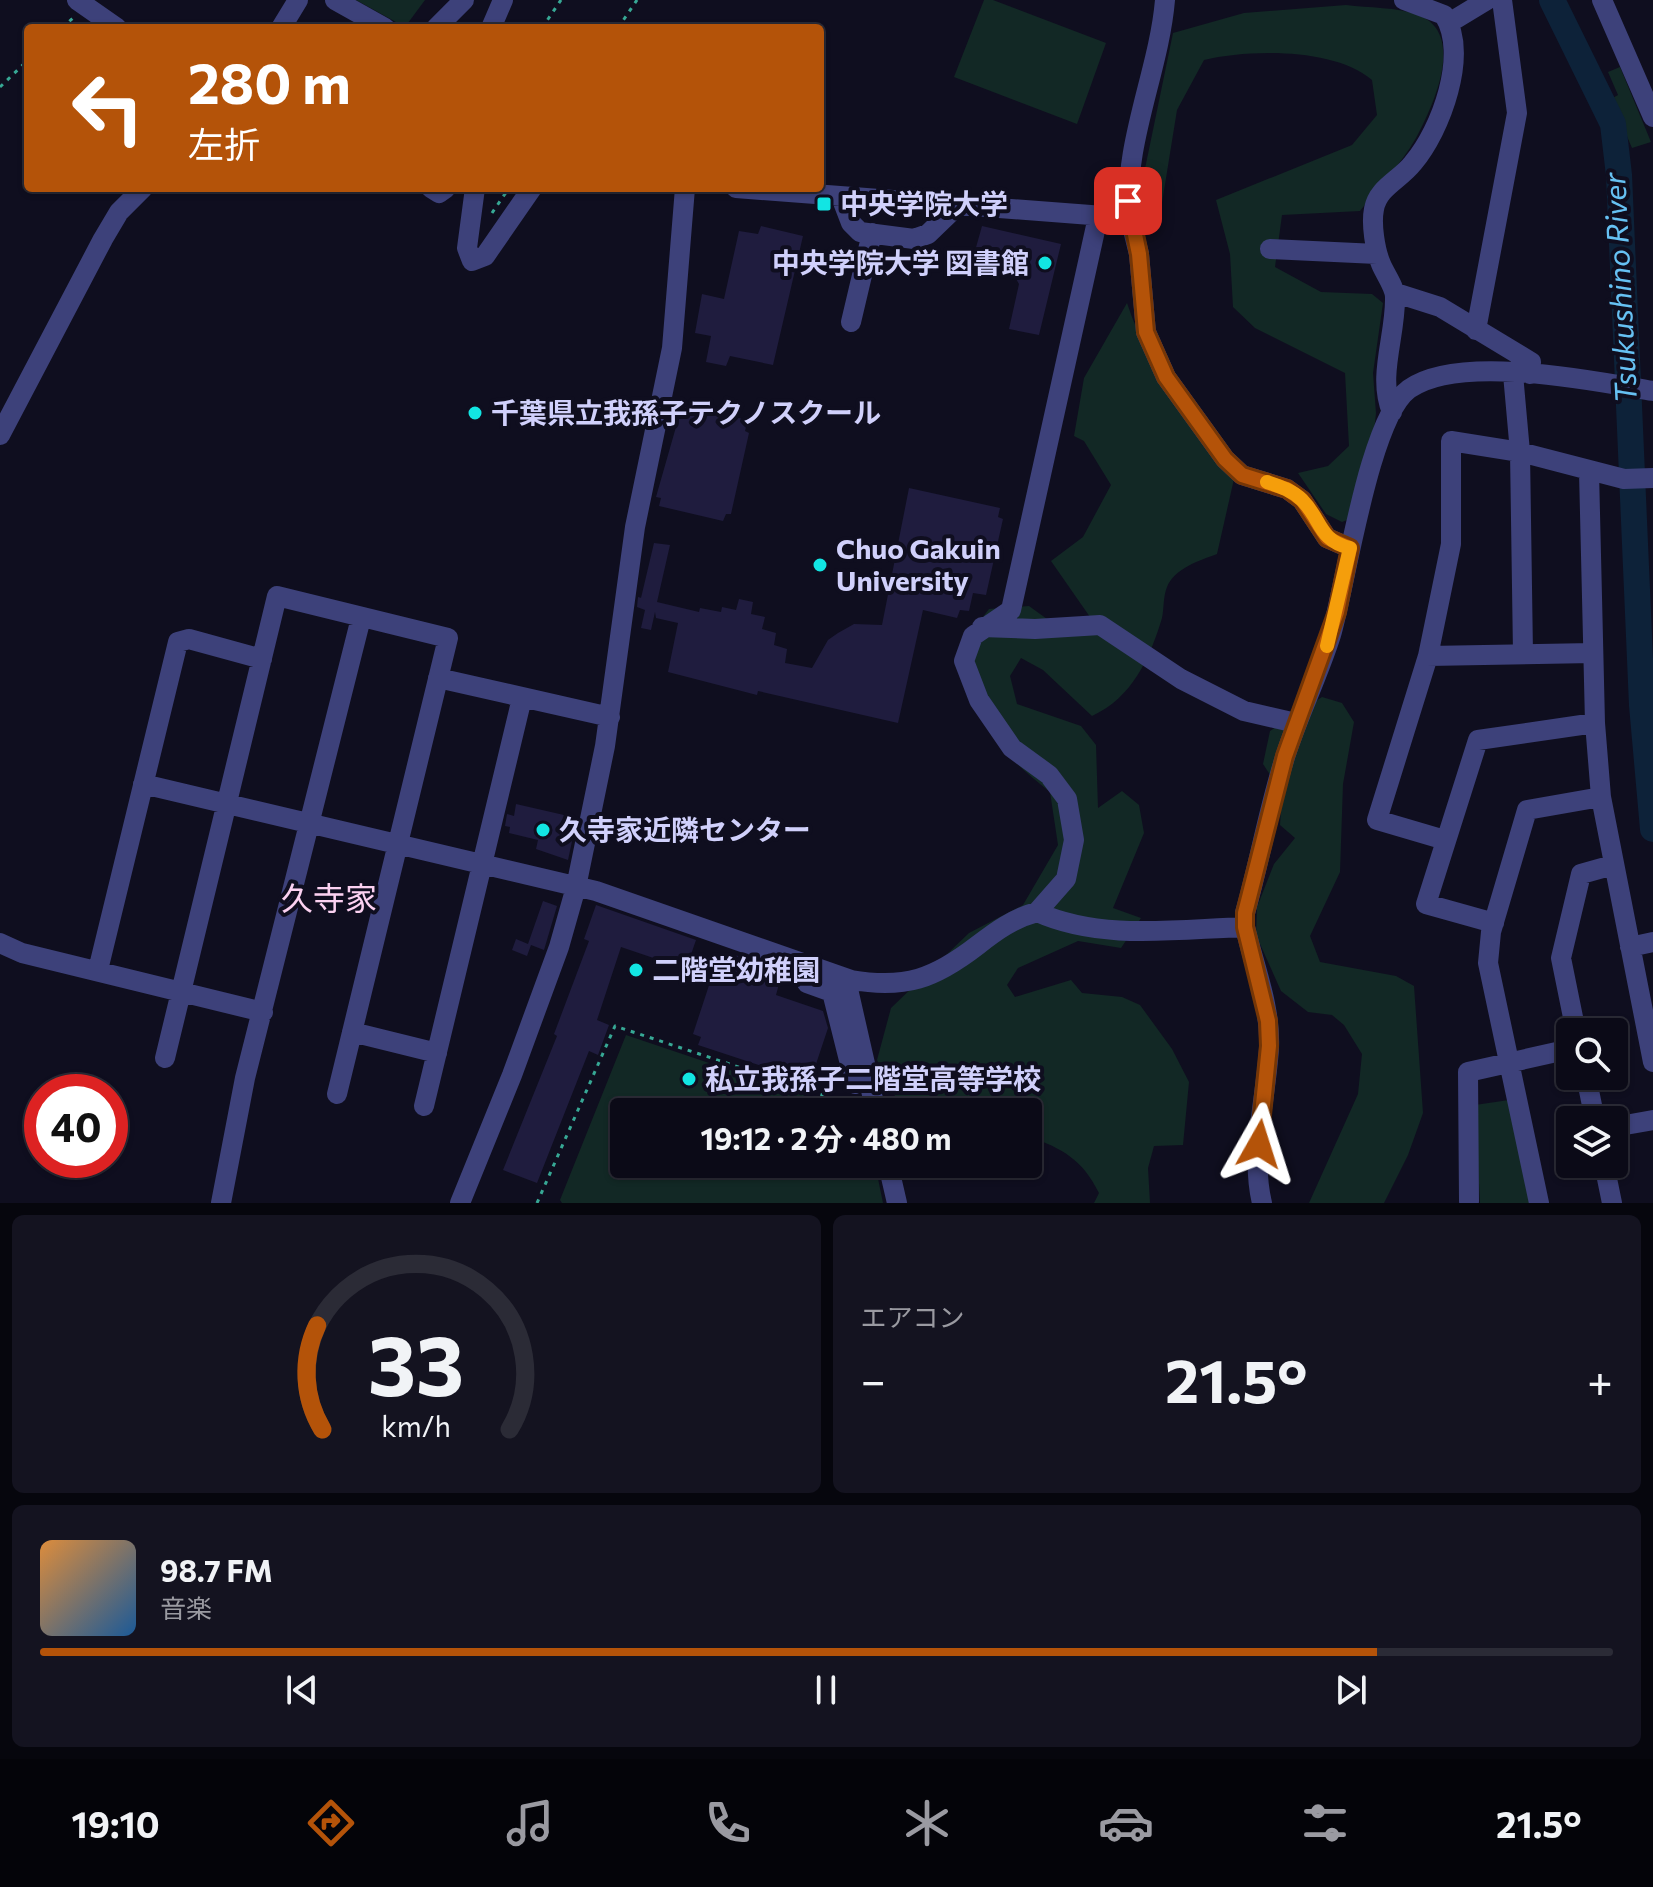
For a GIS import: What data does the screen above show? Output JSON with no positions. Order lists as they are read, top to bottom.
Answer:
{
  "districts": ["久寺家"],
  "water": ["Tsukushino River"],
  "places": {
    "transit": ["中央学院大学"],
    "other": [
      "中央学院大学 図書館",
      "千葉県立我孫子テクノスクール",
      "Chuo Gakuin University",
      "久寺家近隣センター",
      "二階堂幼稚園",
      "私立我孫子二階堂高等学校"
    ]
  },
  "page": {
    "turn": ["280 m", "左折"],
    "limit": "40",
    "trip": "19:12 · 2 分 · 480 m",
    "tile": "エアコン",
    "heat": ["−", "21.5°", "+"],
    "song": ["98.7 FM", "音楽"],
    "tabs": ["19:10", "21.5°"],
    "gauge": ["33", "km/h"]
  }
}
